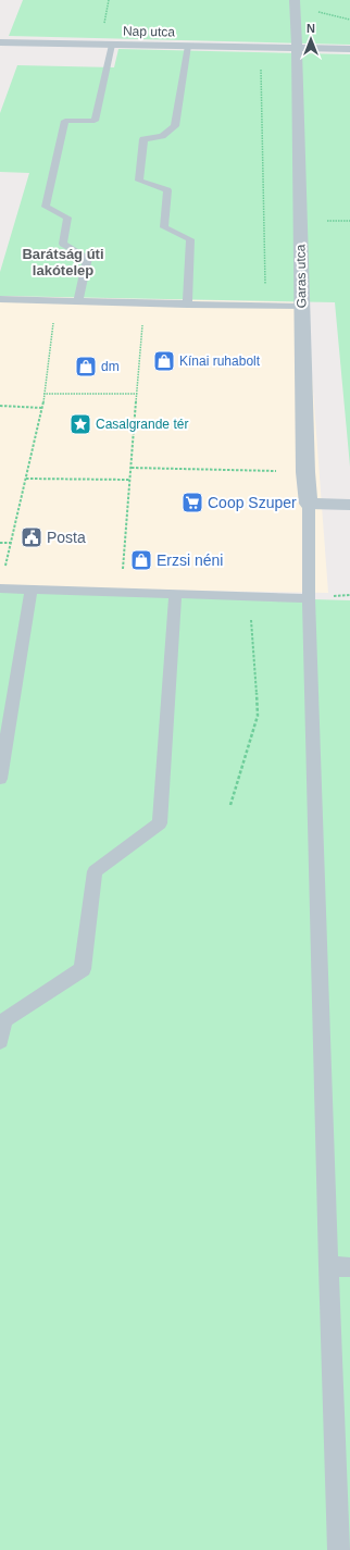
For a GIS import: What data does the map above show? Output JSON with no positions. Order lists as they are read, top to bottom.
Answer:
{
  "streets": {
    "street": ["Nap utca", "Garas utca"]
  },
  "crossings": [
    ["Nap utca", "Garas utca"]
  ],
  "districts": ["Barátság úti lakótelep"],
  "places": {
    "shop": ["Kínai ruhabolt", "dm", "Erzsi néni"],
    "place": ["Casalgrande tér"],
    "supermarket": ["Coop Szuper"],
    "public building": ["Posta"]
  },
  "north": "top"
}
